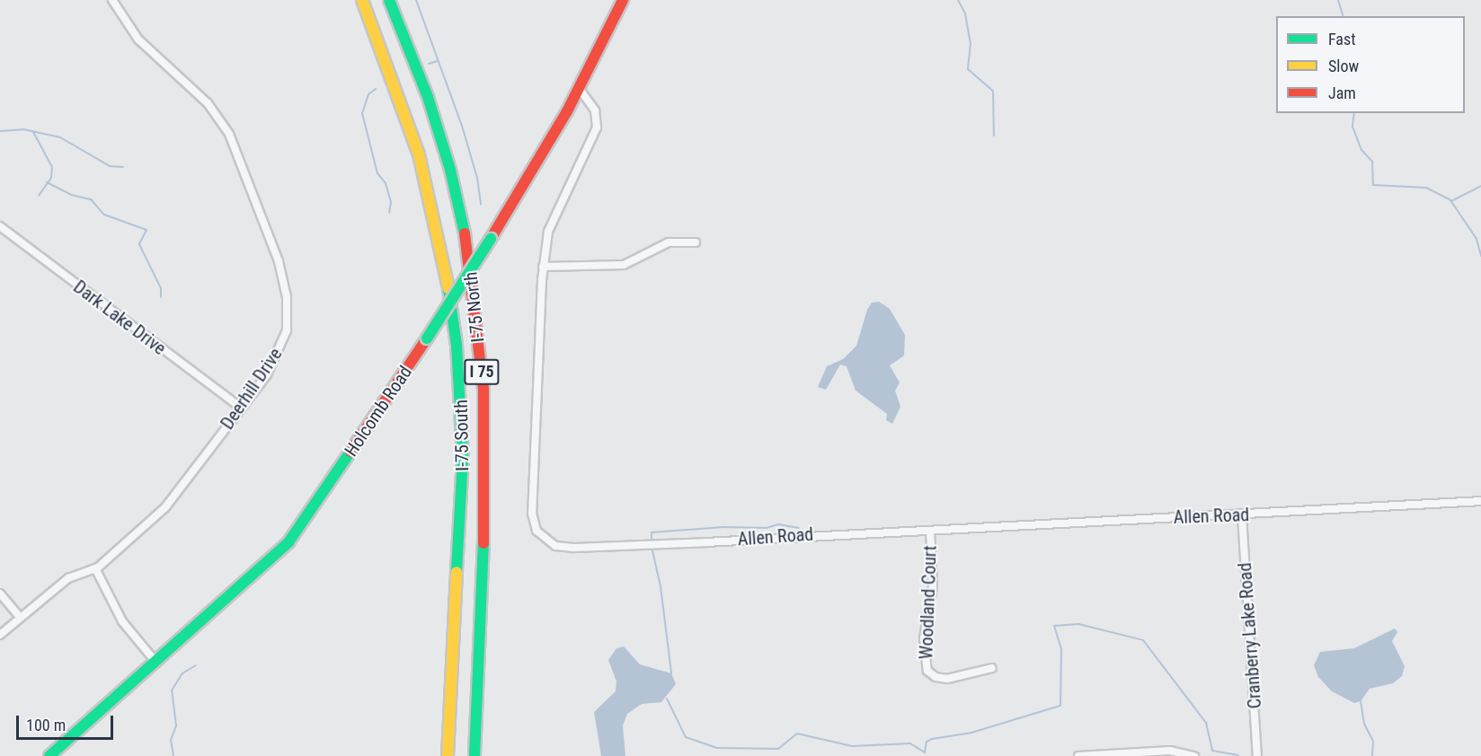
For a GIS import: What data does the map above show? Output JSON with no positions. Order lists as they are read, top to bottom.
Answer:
{
  "streets": {
    "main road": [
      "I-75 North",
      "I 75",
      "Holcomb Road",
      "I-75 South"
    ],
    "street": [
      "Dark Lake Drive",
      "Deerhill Drive",
      "Allen Road",
      "Woodland Court",
      "Cranberry Lake Road"
    ]
  },
  "crossings": [
    ["Dark Lake Drive", "Deerhill Drive"],
    ["Holcomb Road", "Allen Road"],
    ["Allen Road", "Woodland Court"],
    ["Allen Road", "Cranberry Lake Road"]
  ],
  "legend": ["Fast", "Slow", "Jam"],
  "scale_bar": "100 m"
}
